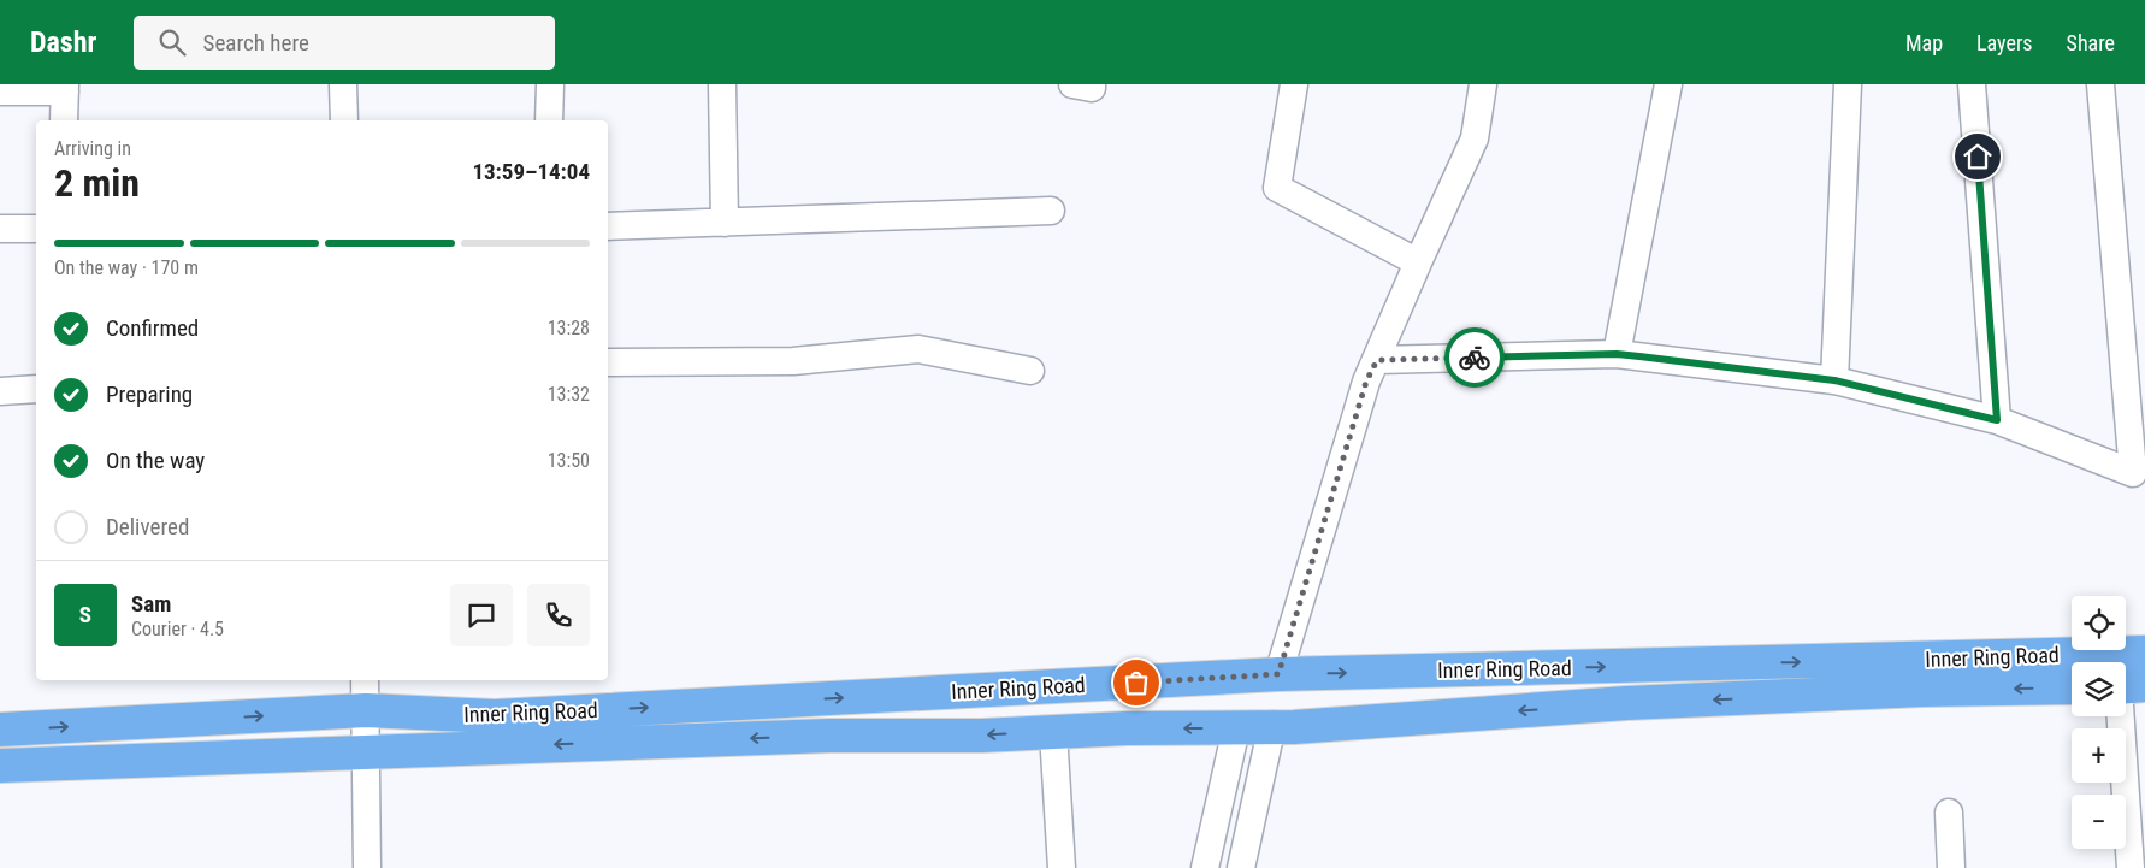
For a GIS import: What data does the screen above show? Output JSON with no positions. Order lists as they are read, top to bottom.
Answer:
{
  "streets": {
    "highway": ["Inner Ring Road"]
  },
  "page": {
    "header": "Dashr",
    "search": "Search here",
    "nav": ["Map", "Layers", "Share"],
    "heading": ["2 min", "Arriving in", "13:59–14:04"],
    "panel": ["Sam", "Courier · 4.5"],
    "bar": "On the way · 170 m",
    "list": [
      ["Confirmed", "13:28"],
      ["Preparing", "13:32"],
      ["On the way", "13:50"],
      "Delivered"
    ],
    "round": "S",
    "map_buttons": ["+", "−"]
  }
}
